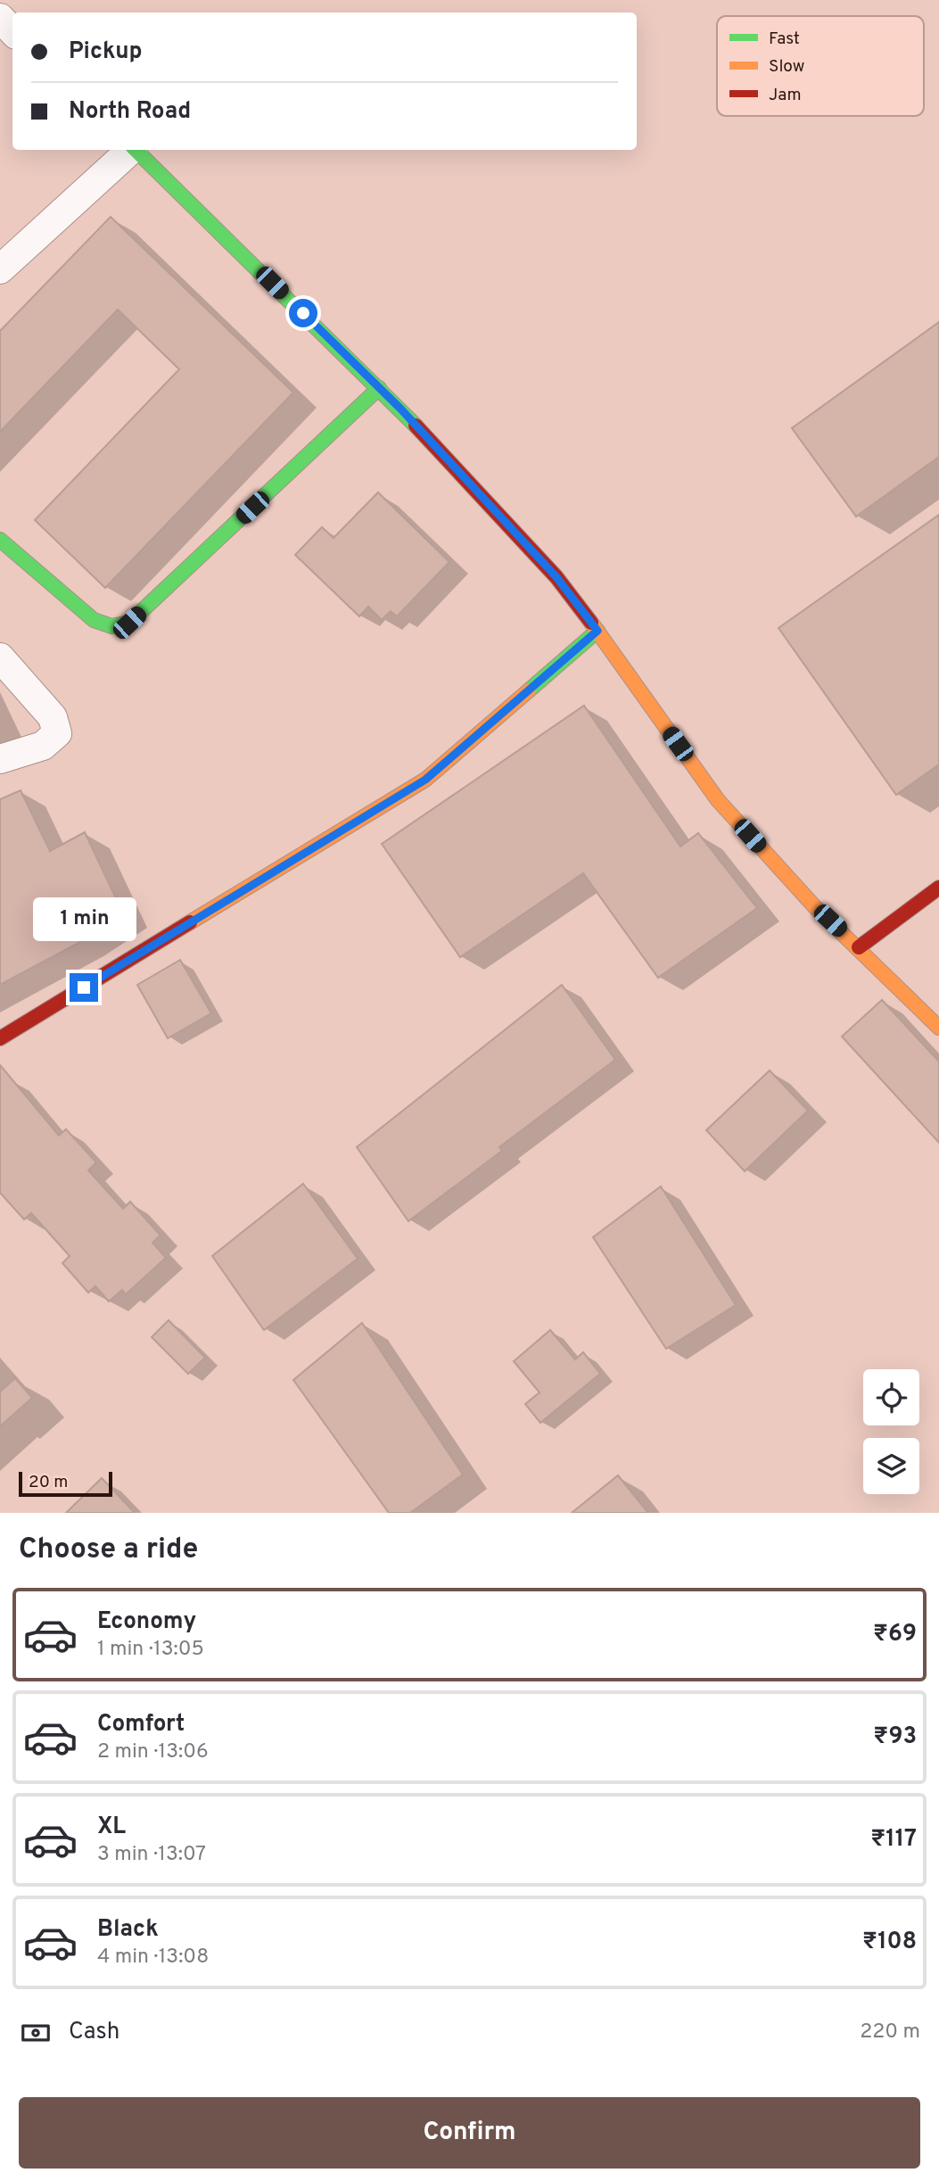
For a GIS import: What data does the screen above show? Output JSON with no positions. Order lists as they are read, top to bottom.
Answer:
{
  "legend": ["Fast", "Slow", "Jam"],
  "scale_bar": "20 m",
  "page": {
    "banner": ["Pickup", "North Road"],
    "bubble": "1 min",
    "scale": "20 m",
    "heading": "Choose a ride",
    "list": [
      {
        "name": "Economy",
        "note": "1 min · 13:05",
        "value": "₹69"
      },
      {
        "name": "Comfort",
        "note": "2 min · 13:06",
        "value": "₹93"
      },
      {
        "name": "XL",
        "note": "3 min · 13:07",
        "value": "₹117"
      },
      {
        "name": "Black",
        "note": "4 min · 13:08",
        "value": "₹108"
      }
    ],
    "pay": ["Cash", "220 m"],
    "buttons": "Confirm"
  }
}
